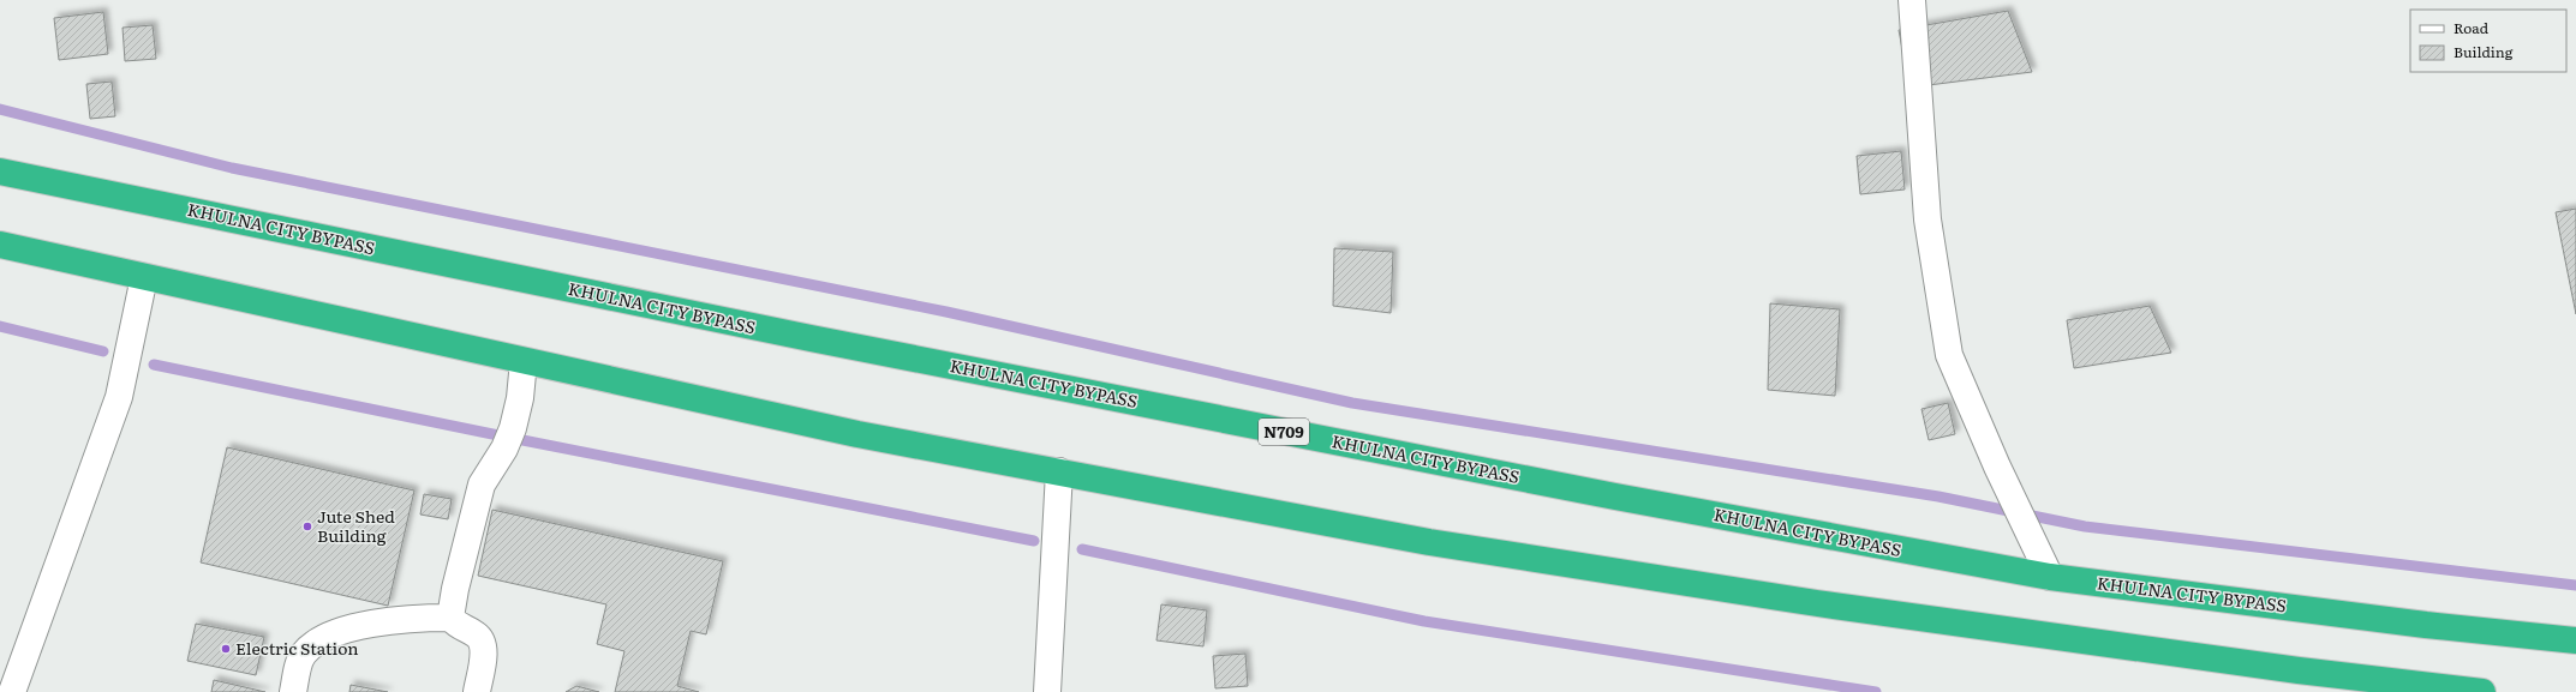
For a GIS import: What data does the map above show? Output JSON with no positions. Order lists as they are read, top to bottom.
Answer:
{
  "streets": {
    "highway": ["KHULNA CITY BYPASS", "N709"]
  },
  "places": ["Jute Shed Building", "Electric Station"],
  "legend": ["Road", "Building"]
}
